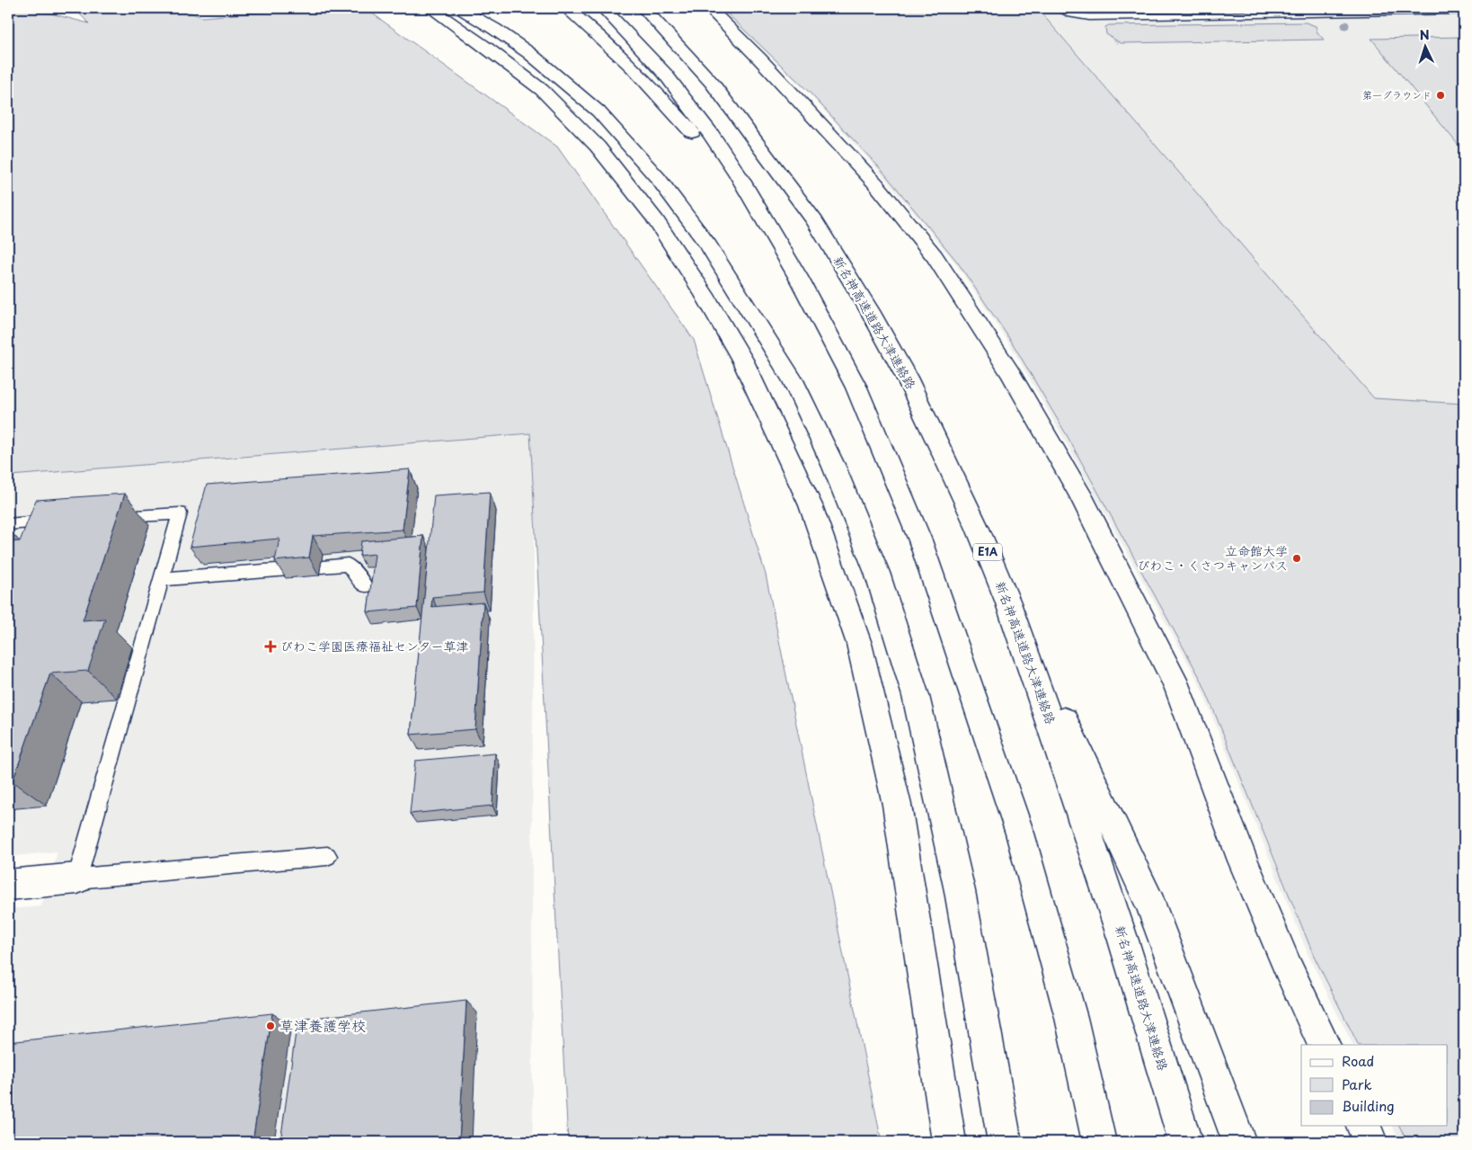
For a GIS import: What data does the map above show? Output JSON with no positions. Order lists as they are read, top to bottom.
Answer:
{
  "streets": {
    "main road": ["新名神高速道路大津連絡路", "E1A"]
  },
  "places": {
    "other": ["第一グラウンド", "立命館大学 びわこ・くさつキャンパス", "草津養護学校"],
    "health": ["びわこ学園医療福祉センター草津"]
  },
  "legend": ["Road", "Park", "Building"],
  "north": "top"
}
